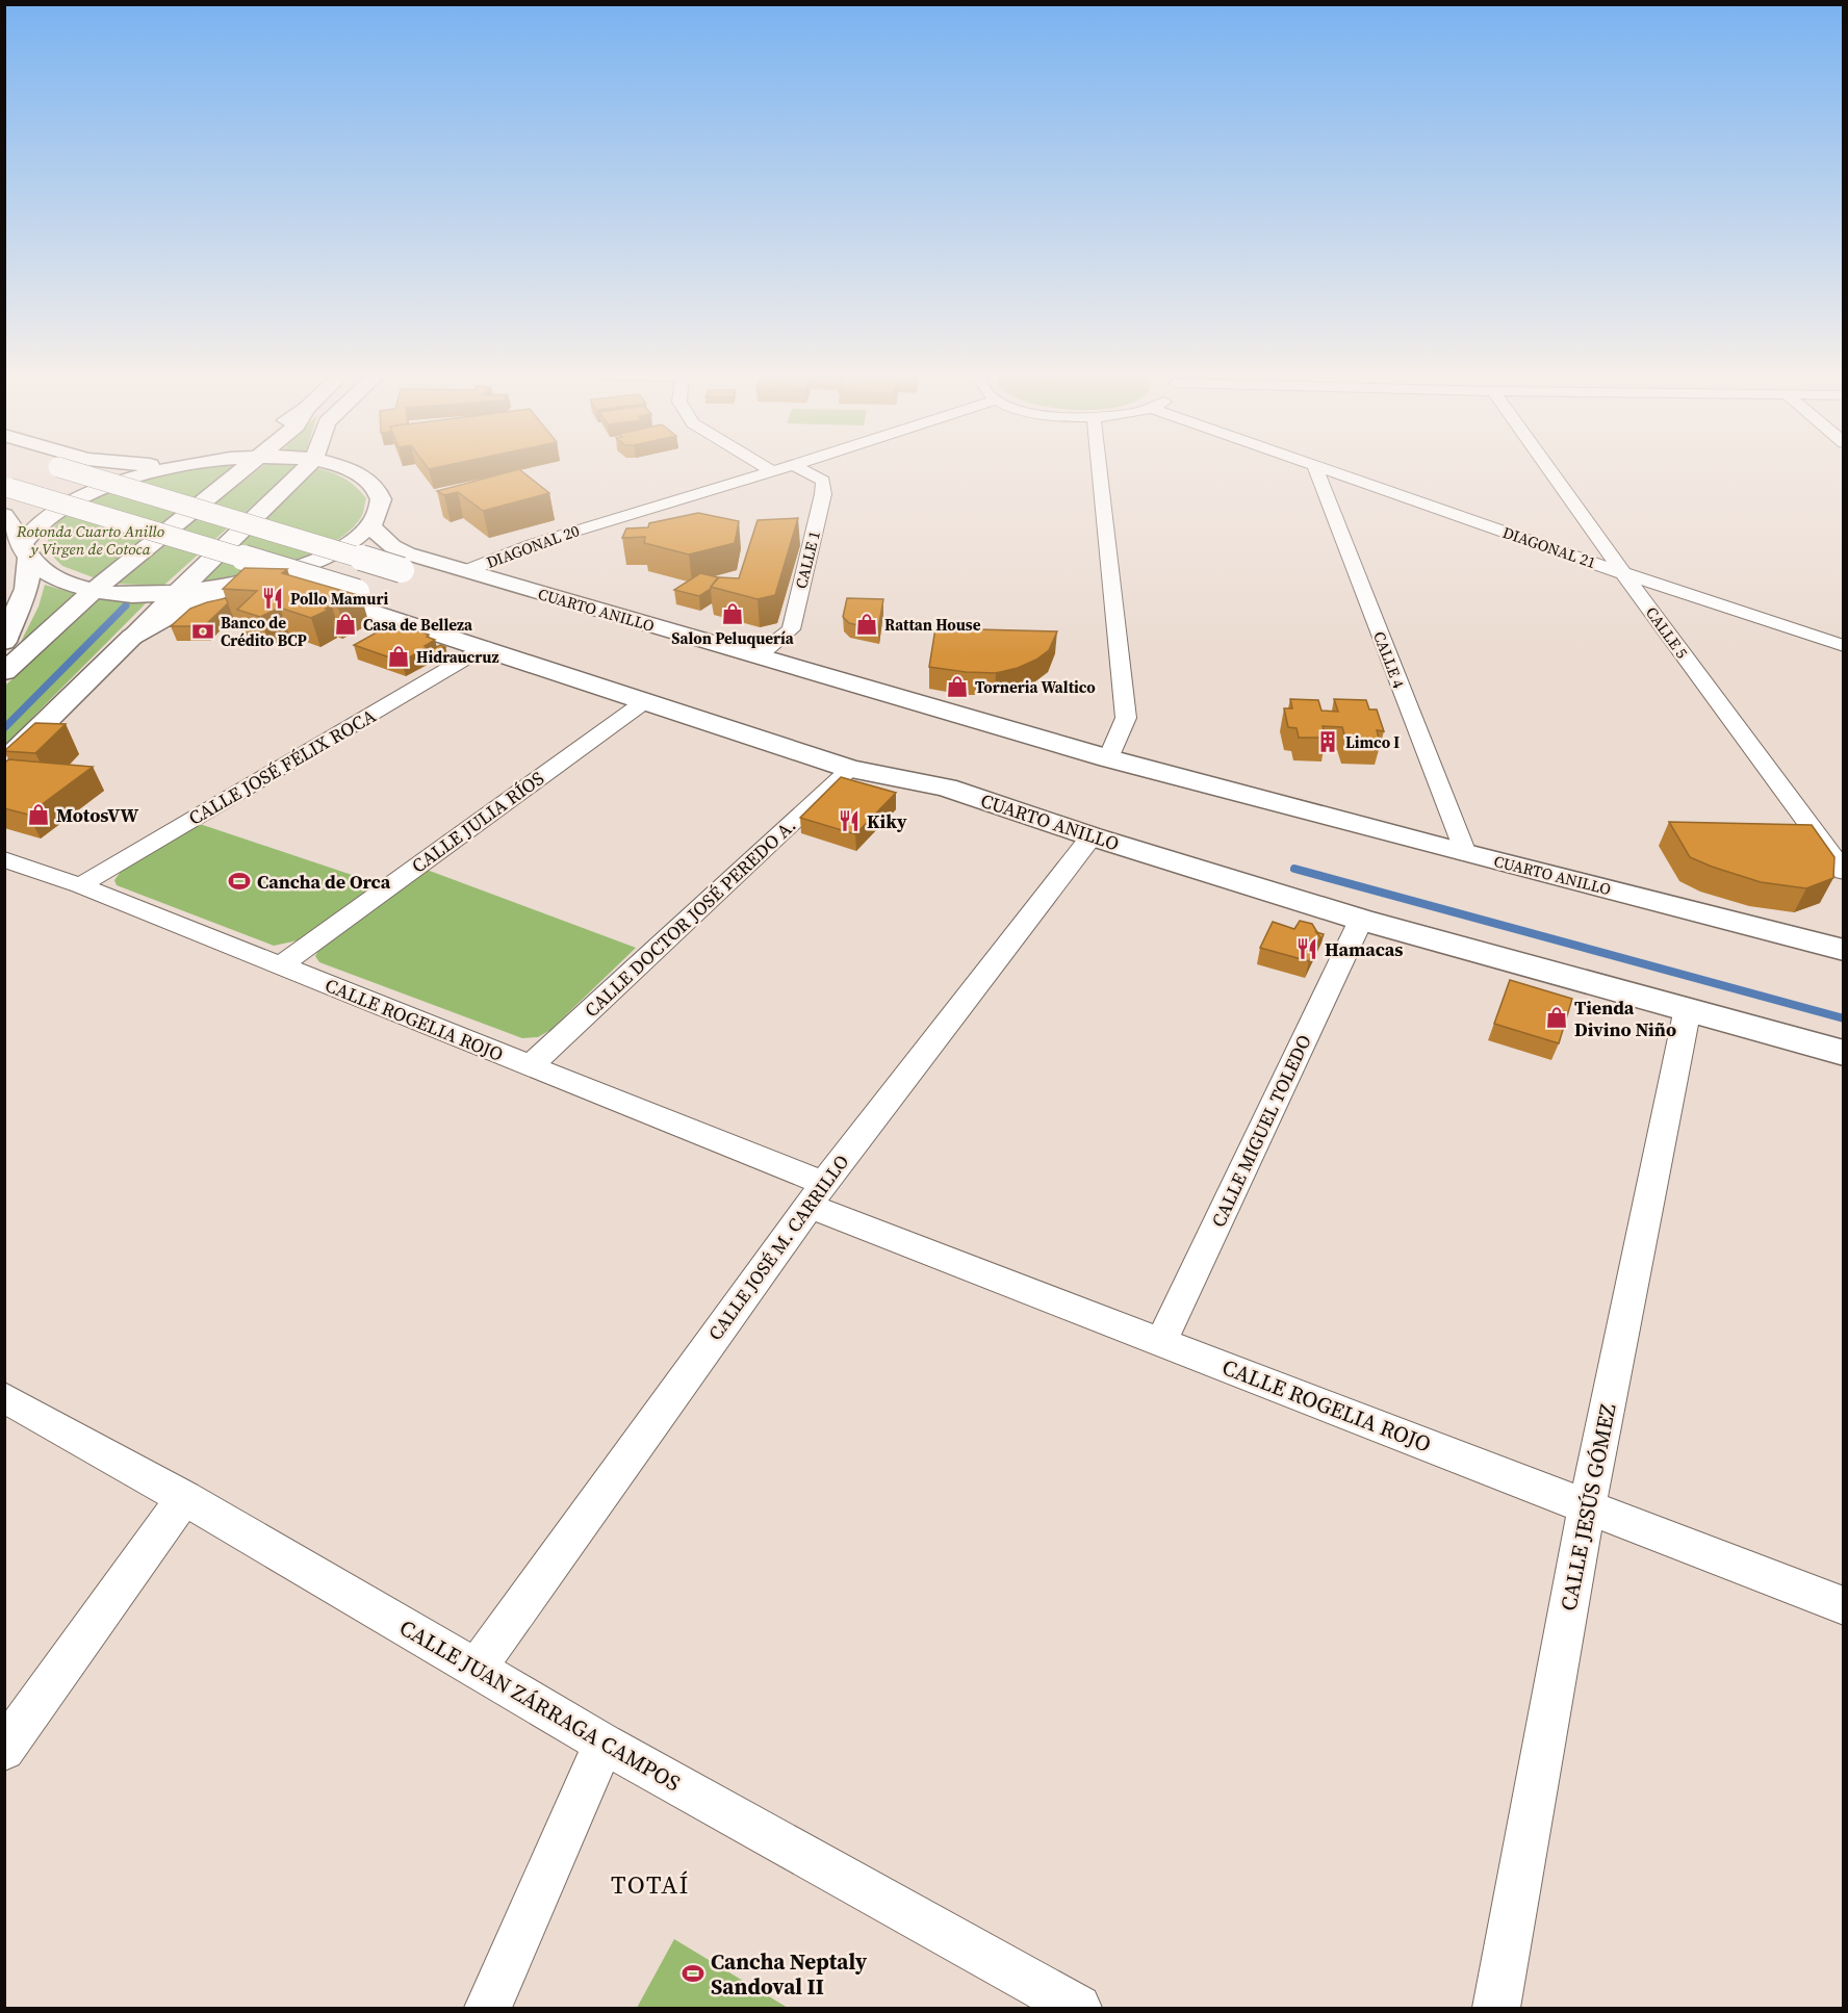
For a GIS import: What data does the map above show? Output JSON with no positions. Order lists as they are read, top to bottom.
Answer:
{
  "streets": {
    "main road": ["CUARTO ANILLO"],
    "street": [
      "DIAGONAL 20",
      "DIAGONAL 21",
      "CALLE 1",
      "CALLE 5",
      "CALLE 4",
      "CALLE JOSÉ FÉLIX ROCA",
      "CALLE JULIA RÍOS",
      "CALLE DOCTOR JOSÉ PEREDO A.",
      "CALLE ROGELIA ROJO",
      "CALLE MIGUEL TOLEDO",
      "CALLE JOSÉ M. CARRILLO",
      "CALLE JESÚS GÓMEZ",
      "CALLE JUAN ZÁRRAGA CAMPOS"
    ]
  },
  "crossings": [
    ["DIAGONAL 20", "CUARTO ANILLO"],
    ["DIAGONAL 21", "CALLE 5"],
    ["CALLE 1", "CUARTO ANILLO"],
    ["CUARTO ANILLO", "CALLE 4"],
    ["CUARTO ANILLO", "CALLE JOSÉ FÉLIX ROCA"],
    ["CUARTO ANILLO", "CALLE JULIA RÍOS"],
    ["CUARTO ANILLO", "CALLE DOCTOR JOSÉ PEREDO A."],
    ["CUARTO ANILLO", "CALLE MIGUEL TOLEDO"],
    ["CUARTO ANILLO", "CALLE JOSÉ M. CARRILLO"],
    ["CUARTO ANILLO", "CALLE JESÚS GÓMEZ"],
    ["CALLE JOSÉ FÉLIX ROCA", "CALLE ROGELIA ROJO"],
    ["CALLE JULIA RÍOS", "CALLE ROGELIA ROJO"],
    ["CALLE DOCTOR JOSÉ PEREDO A.", "CALLE ROGELIA ROJO"],
    ["CALLE ROGELIA ROJO", "CALLE MIGUEL TOLEDO"],
    ["CALLE ROGELIA ROJO", "CALLE JOSÉ M. CARRILLO"],
    ["CALLE ROGELIA ROJO", "CALLE JESÚS GÓMEZ"],
    ["CALLE JOSÉ M. CARRILLO", "CALLE JUAN ZÁRRAGA CAMPOS"]
  ],
  "districts": ["TOTAÍ"],
  "parks": ["Rotonda Cuarto Anillo y Virgen de Cotoca"],
  "places": {
    "restaurant": ["Pollo Mamuri", "Kiky", "Hamacas"],
    "shop": [
      "Salon Peluquería",
      "Casa de Belleza",
      "Rattan House",
      "Hidraucruz",
      "Torneria Waltico",
      "MotosVW",
      "Tienda Divino Niño"
    ],
    "bank": ["Banco de Crédito BCP"],
    "building": ["Limco I"],
    "sports": ["Cancha de Orca", "Cancha Neptaly Sandoval II"]
  }
}
